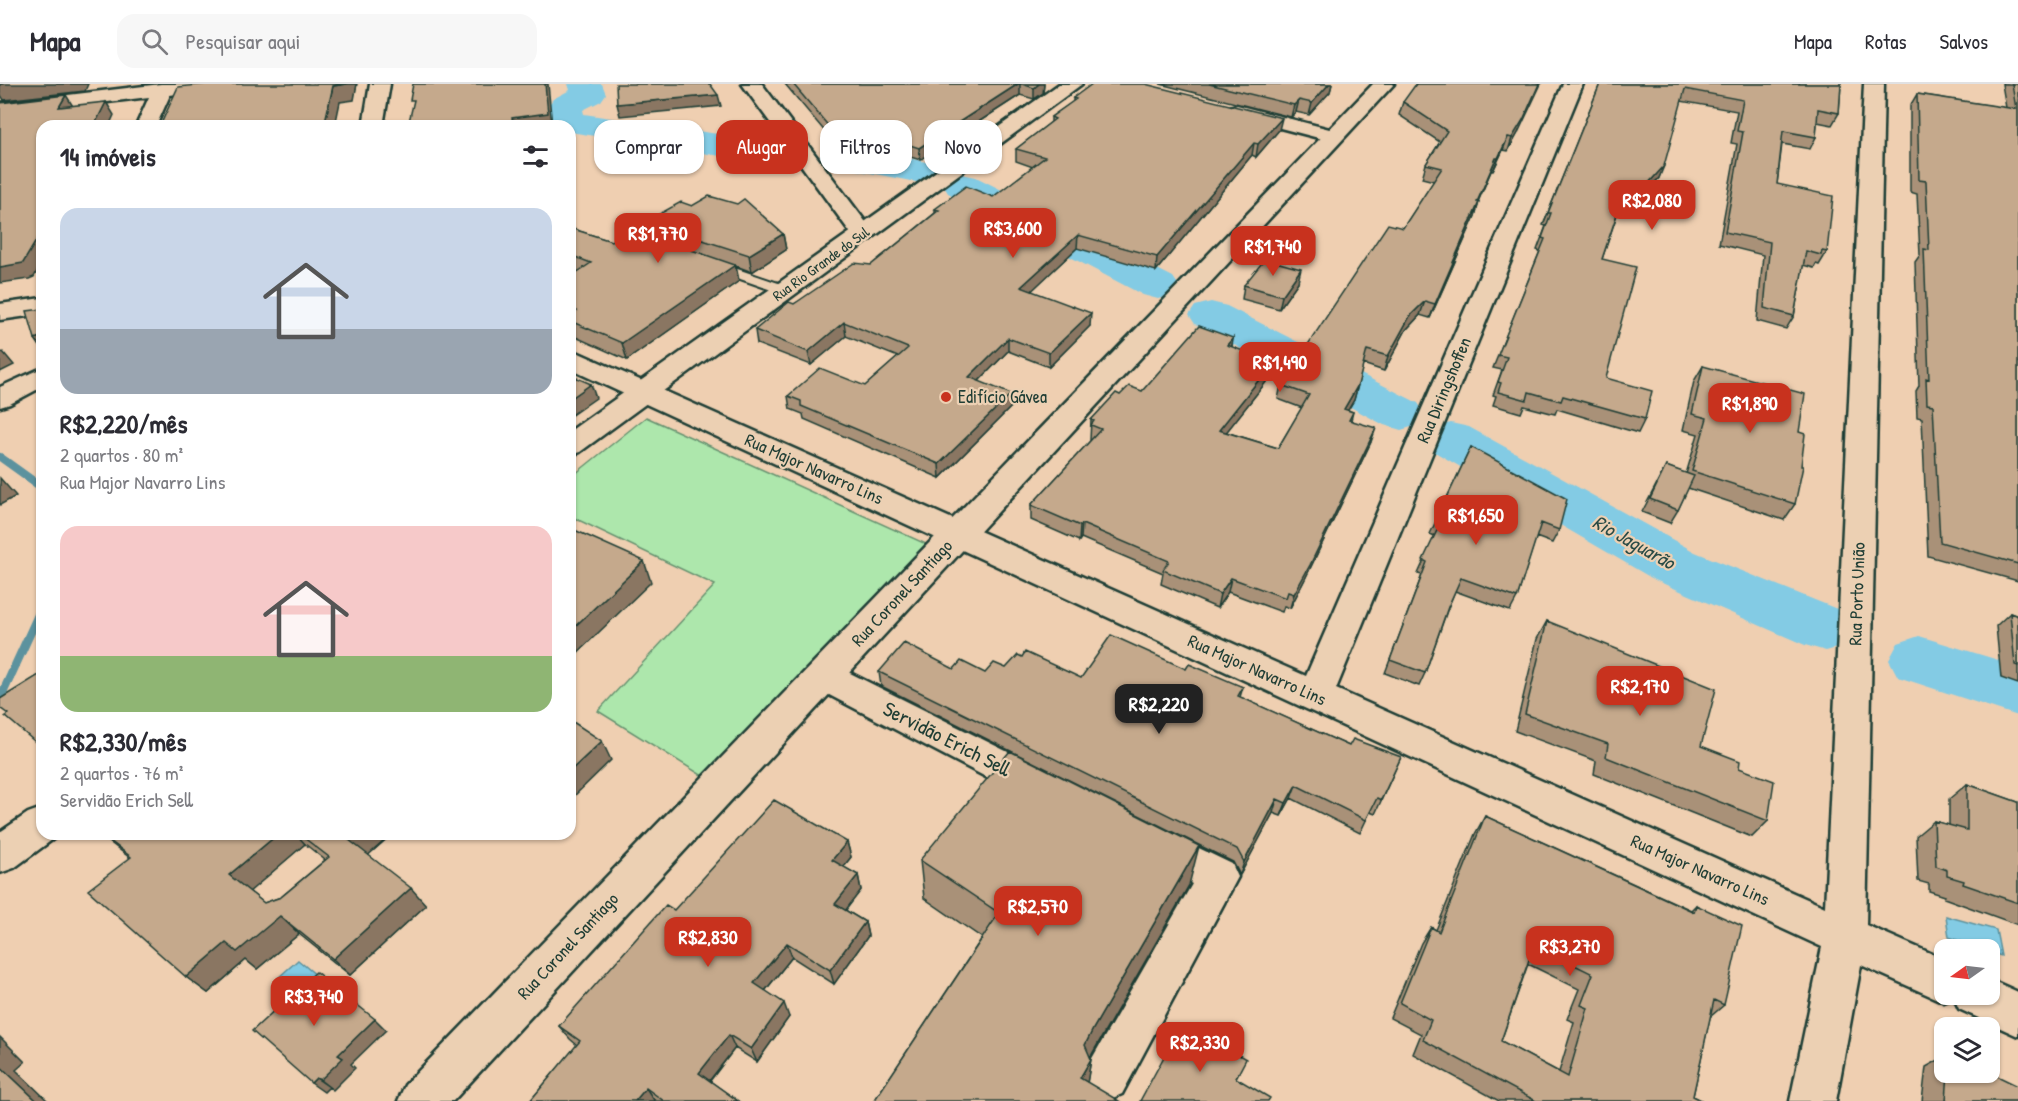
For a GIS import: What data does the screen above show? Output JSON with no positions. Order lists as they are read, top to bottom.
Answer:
{
  "streets": {
    "street": [
      "Rua Rio Grande do Sul",
      "Rua Diringshoffen",
      "Rua Major Navarro Lins",
      "Rua Coronel Santiago",
      "Rua Porto União",
      "Servidão Erich Sell"
    ]
  },
  "crossings": [
    ["Rua Rio Grande do Sul", "Rua Major Navarro Lins"],
    ["Rua Diringshoffen", "Rua Major Navarro Lins"],
    ["Rua Major Navarro Lins", "Rua Coronel Santiago"],
    ["Rua Major Navarro Lins", "Rua Porto União"],
    ["Rua Coronel Santiago", "Servidão Erich Sell"]
  ],
  "water": ["Rio Jaguarão"],
  "places": ["Edifício Gávea"],
  "north": "left",
  "page": {
    "header": "Mapa",
    "search": "Pesquisar aqui",
    "nav": ["Mapa", "Rotas", "Salvos"],
    "chip": [
      "Comprar",
      "Alugar",
      "Filtros",
      "Novo"
    ],
    "heading": "14 imóveis",
    "price": [
      "R$2,080",
      "R$3,600",
      "R$1,770",
      "R$1,740",
      "R$1,490",
      "R$1,890",
      "R$1,650",
      "R$2,170",
      "R$2,220",
      "R$2,570",
      "R$2,830",
      "R$3,270",
      "R$3,740",
      "R$2,330"
    ],
    "list": [
      {
        "name": "R$2,220/mês",
        "note": "2 quartos · 80 m² · Rua Major Navarro Lins"
      },
      {
        "name": "R$2,330/mês",
        "note": "2 quartos · 76 m² · Servidão Erich Sell"
      }
    ]
  }
}
